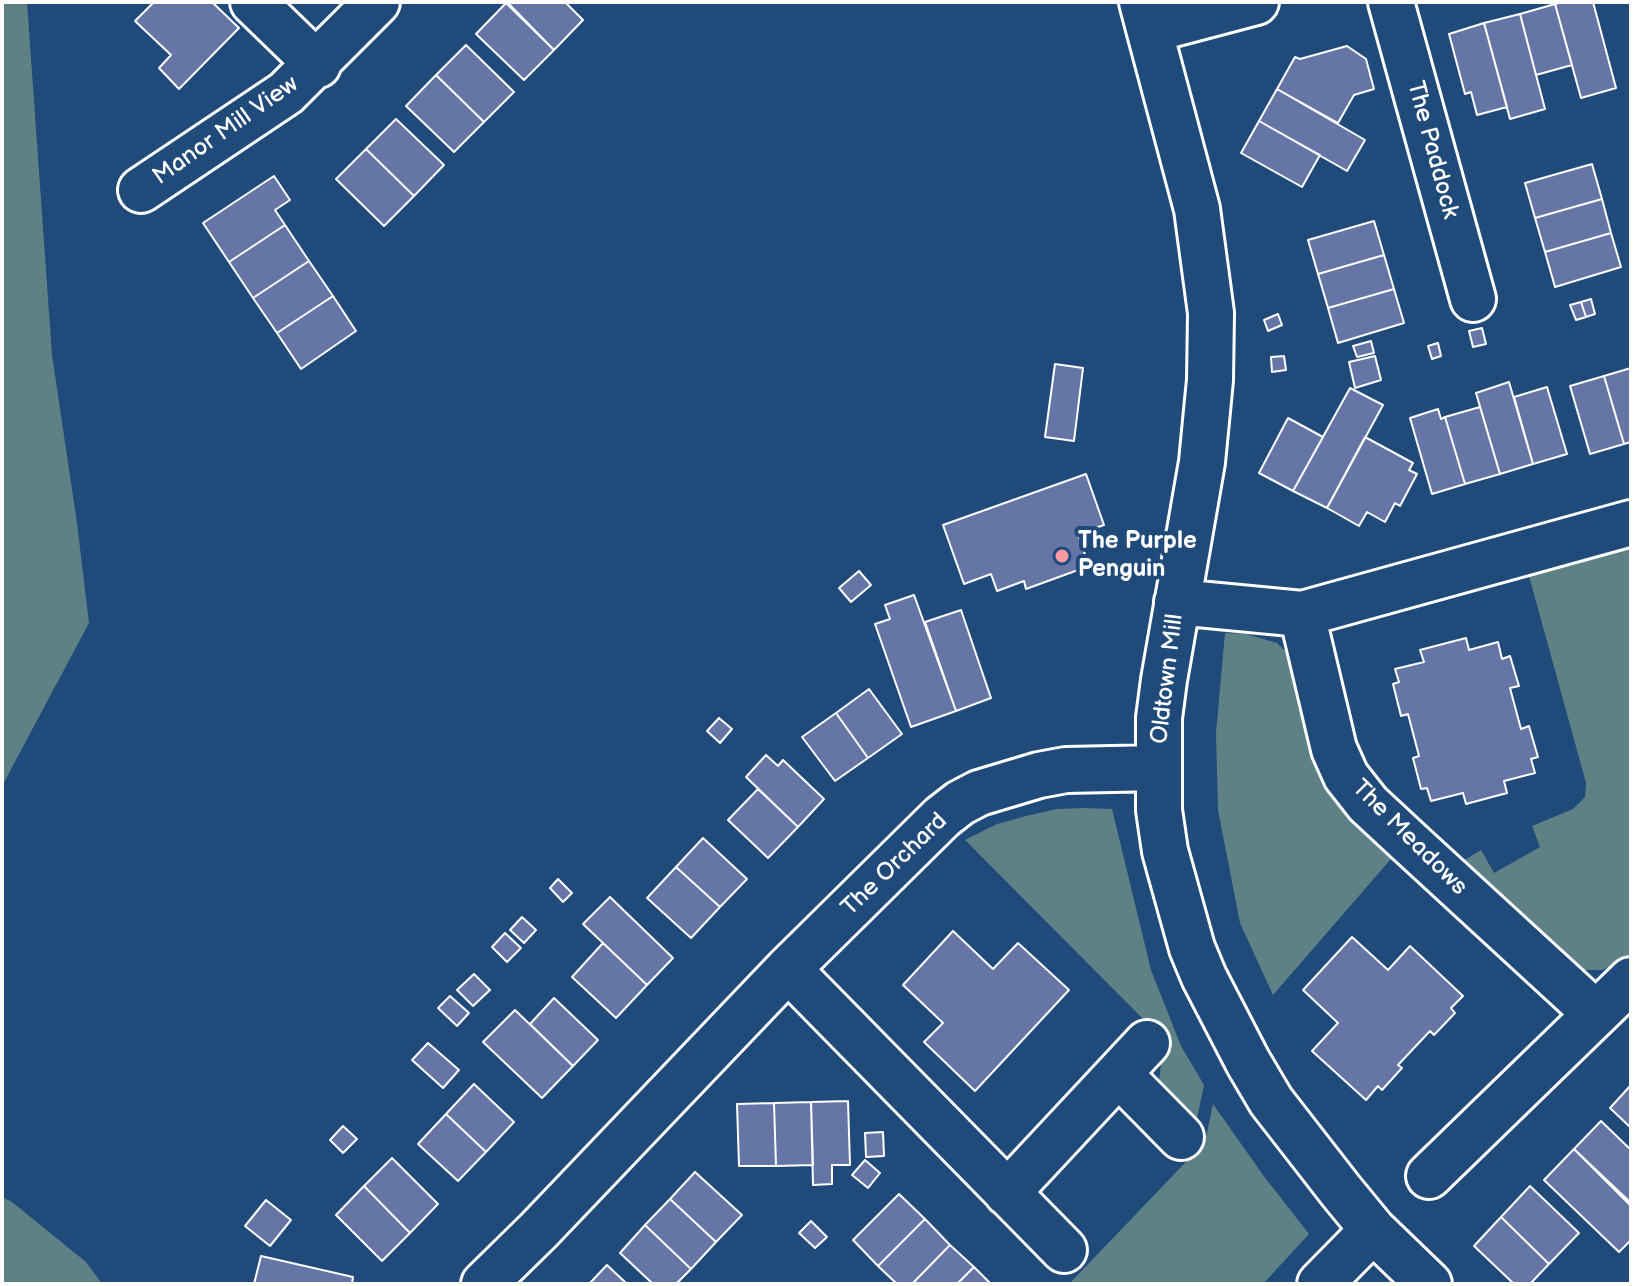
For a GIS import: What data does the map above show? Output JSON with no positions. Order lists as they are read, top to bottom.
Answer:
{
  "streets": {
    "street": [
      "Manor Mill View",
      "The Paddock",
      "Oldtown Mill",
      "The Meadows",
      "The Orchard"
    ]
  },
  "crossings": [
    ["Oldtown Mill", "The Orchard"]
  ],
  "places": ["The Purple Penguin"]
}
